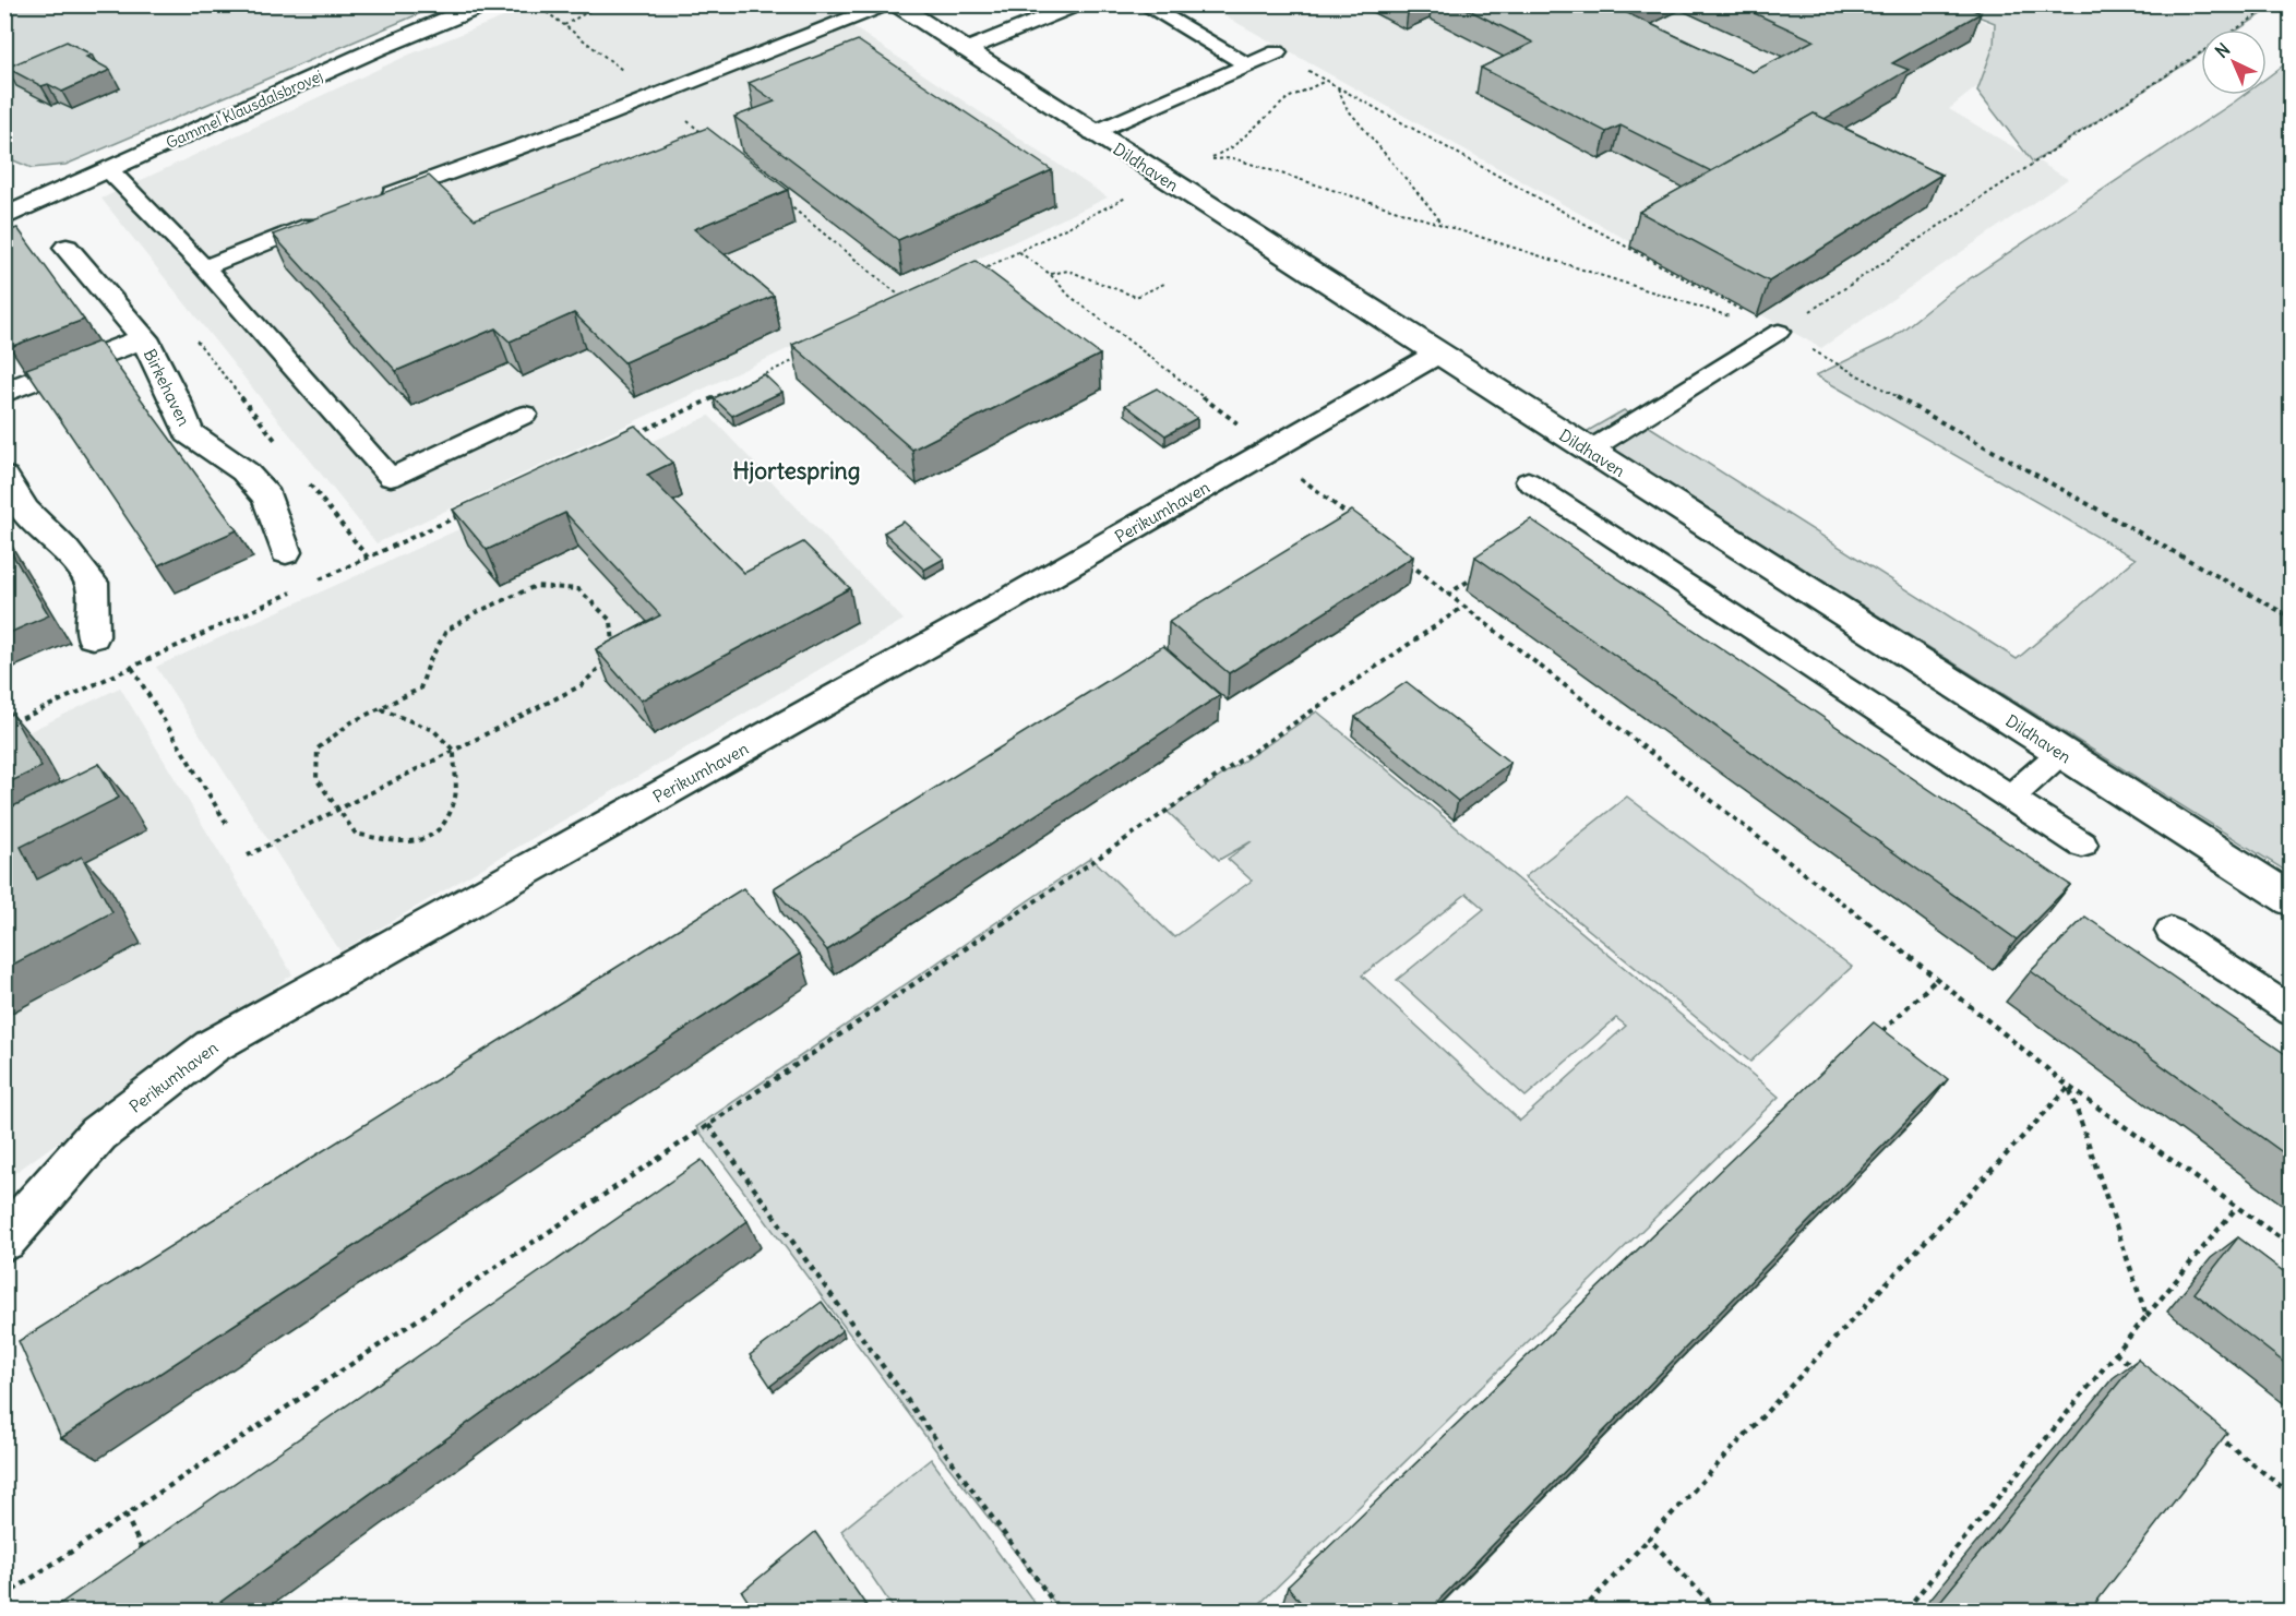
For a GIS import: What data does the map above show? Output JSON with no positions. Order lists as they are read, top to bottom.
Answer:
{
  "streets": {
    "street": [
      "Gammel Klausdalsbrovej",
      "Dildhaven",
      "Birkehaven",
      "Perikumhaven"
    ]
  },
  "crossings": [
    ["Dildhaven", "Perikumhaven"]
  ],
  "districts": ["Hjortespring"],
  "north": "top left"
}
